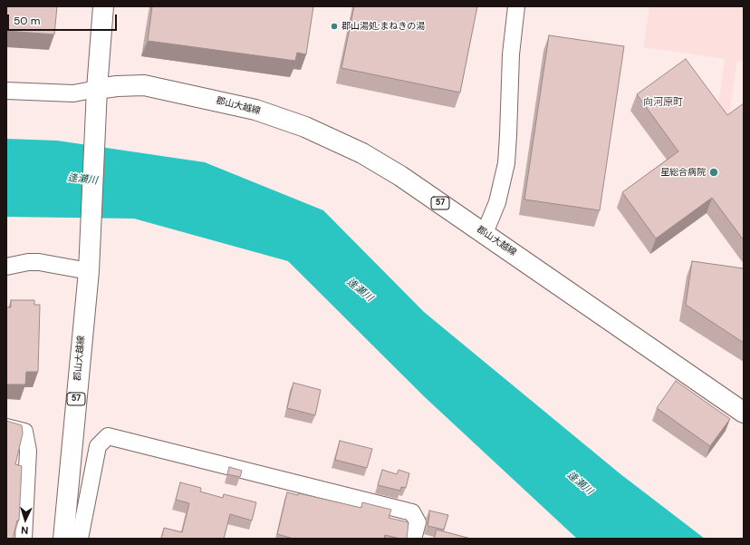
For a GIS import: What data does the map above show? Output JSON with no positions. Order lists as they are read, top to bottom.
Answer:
{
  "streets": {
    "main road": ["郡山大越線", "57"]
  },
  "districts": ["向河原町"],
  "water": ["逢瀬川"],
  "places": ["郡山湯処;まねきの湯", "星総合病院"],
  "scale_bar": "50 m",
  "north": "bottom"
}
